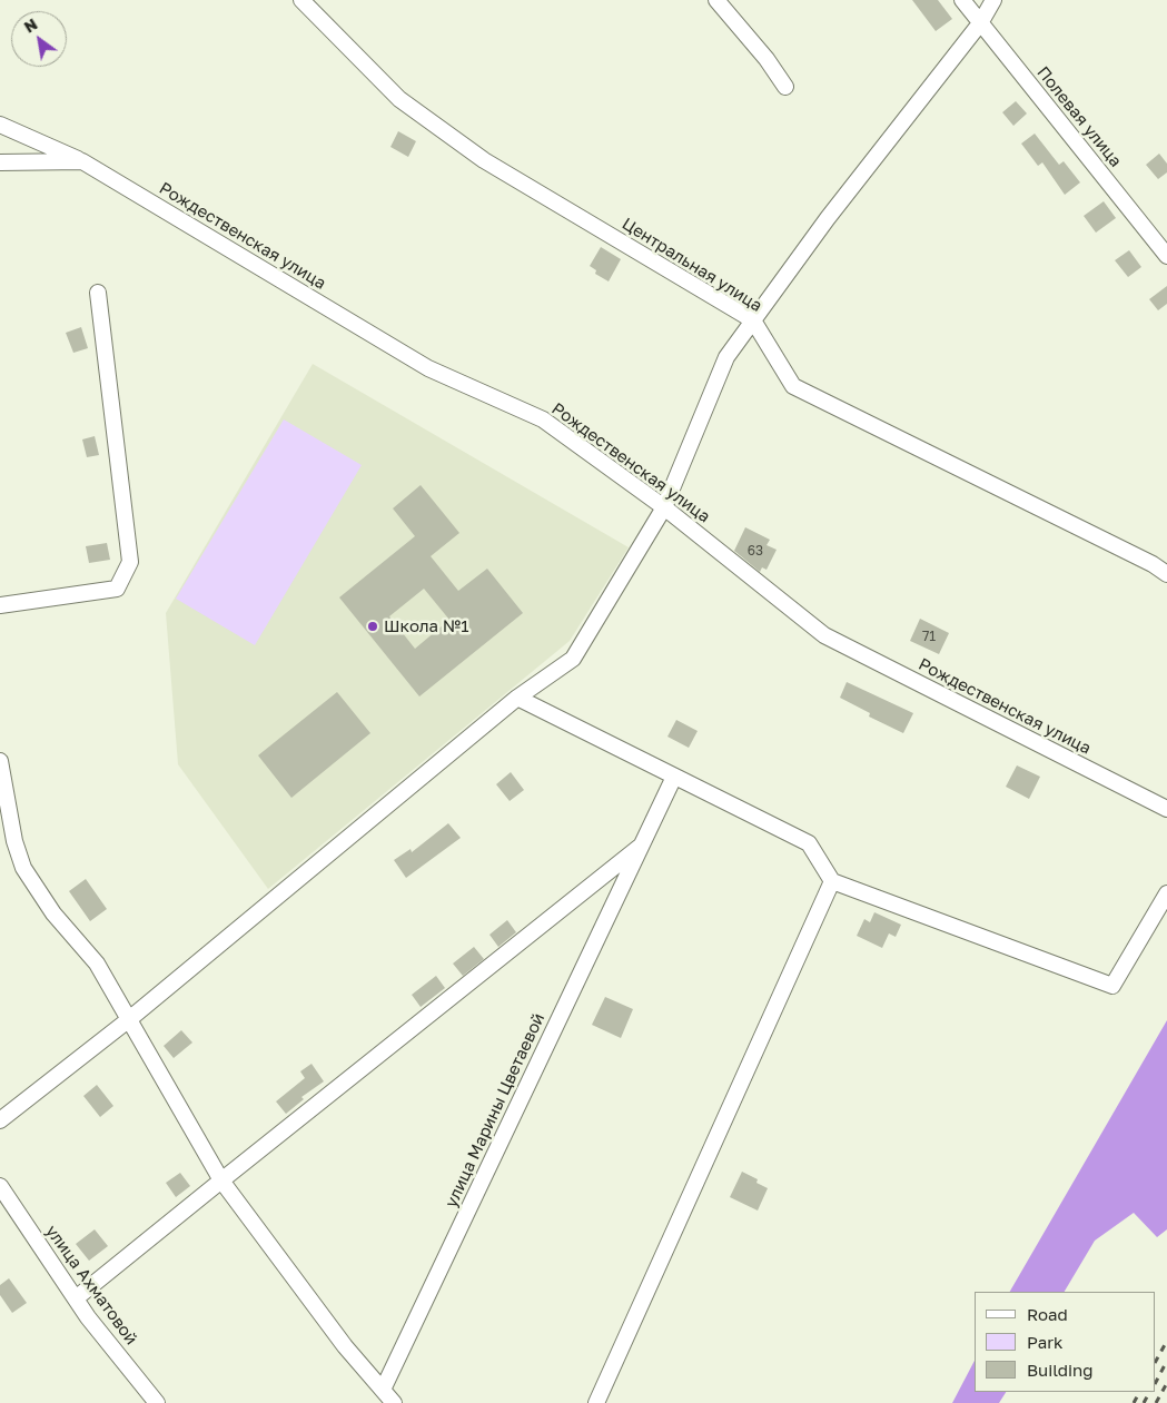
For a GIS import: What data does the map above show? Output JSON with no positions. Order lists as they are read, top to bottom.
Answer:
{
  "streets": {
    "street": [
      "Полевая улица",
      "Рождественская улица",
      "Центральная улица",
      "улица Марины Цветаевой",
      "улица Ахматовой"
    ]
  },
  "crossings": [
    ["улица Марины Цветаевой", "улица Ахматовой"]
  ],
  "places": ["Школа №1"],
  "house_numbers": ["63", "71"],
  "legend": ["Road", "Park", "Building"],
  "north": "top left"
}
